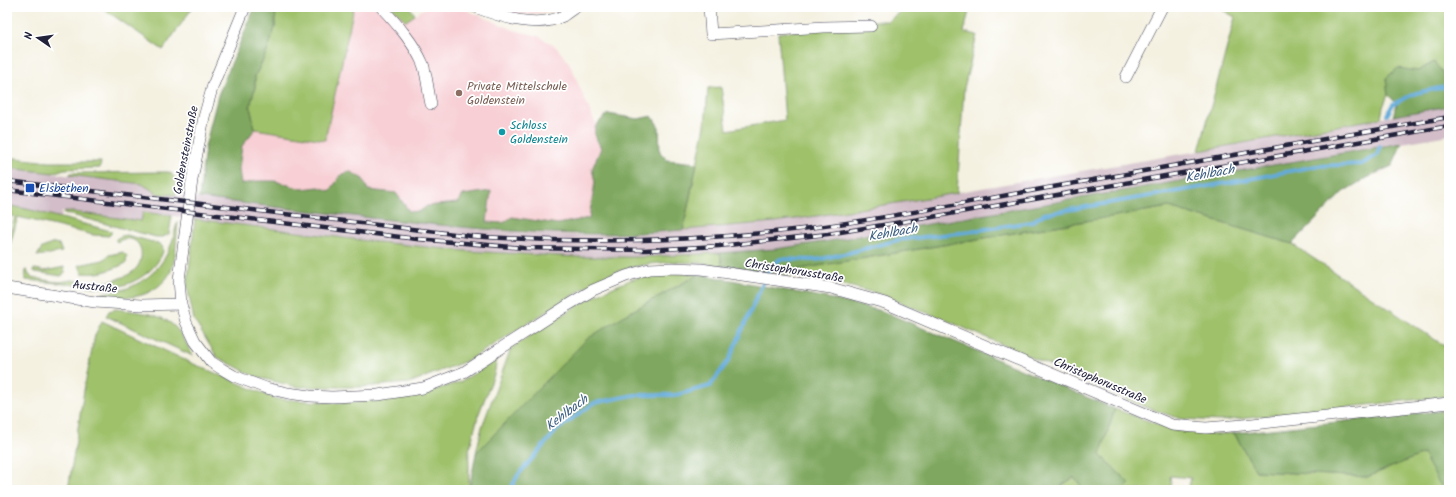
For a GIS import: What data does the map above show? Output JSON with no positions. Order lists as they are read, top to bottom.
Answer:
{
  "streets": {
    "street": ["Goldensteinstraße", "Christophorusstraße", "Austraße"]
  },
  "crossings": [
    ["Goldensteinstraße", "Christophorusstraße"],
    ["Goldensteinstraße", "Austraße"],
    ["Christophorusstraße", "Austraße"]
  ],
  "water": ["Kehlbach"],
  "places": {
    "other": ["Private Mittelschule Goldenstein", "Schloss Goldenstein"],
    "transit": ["Elsbethen"]
  },
  "north": "left"
}
